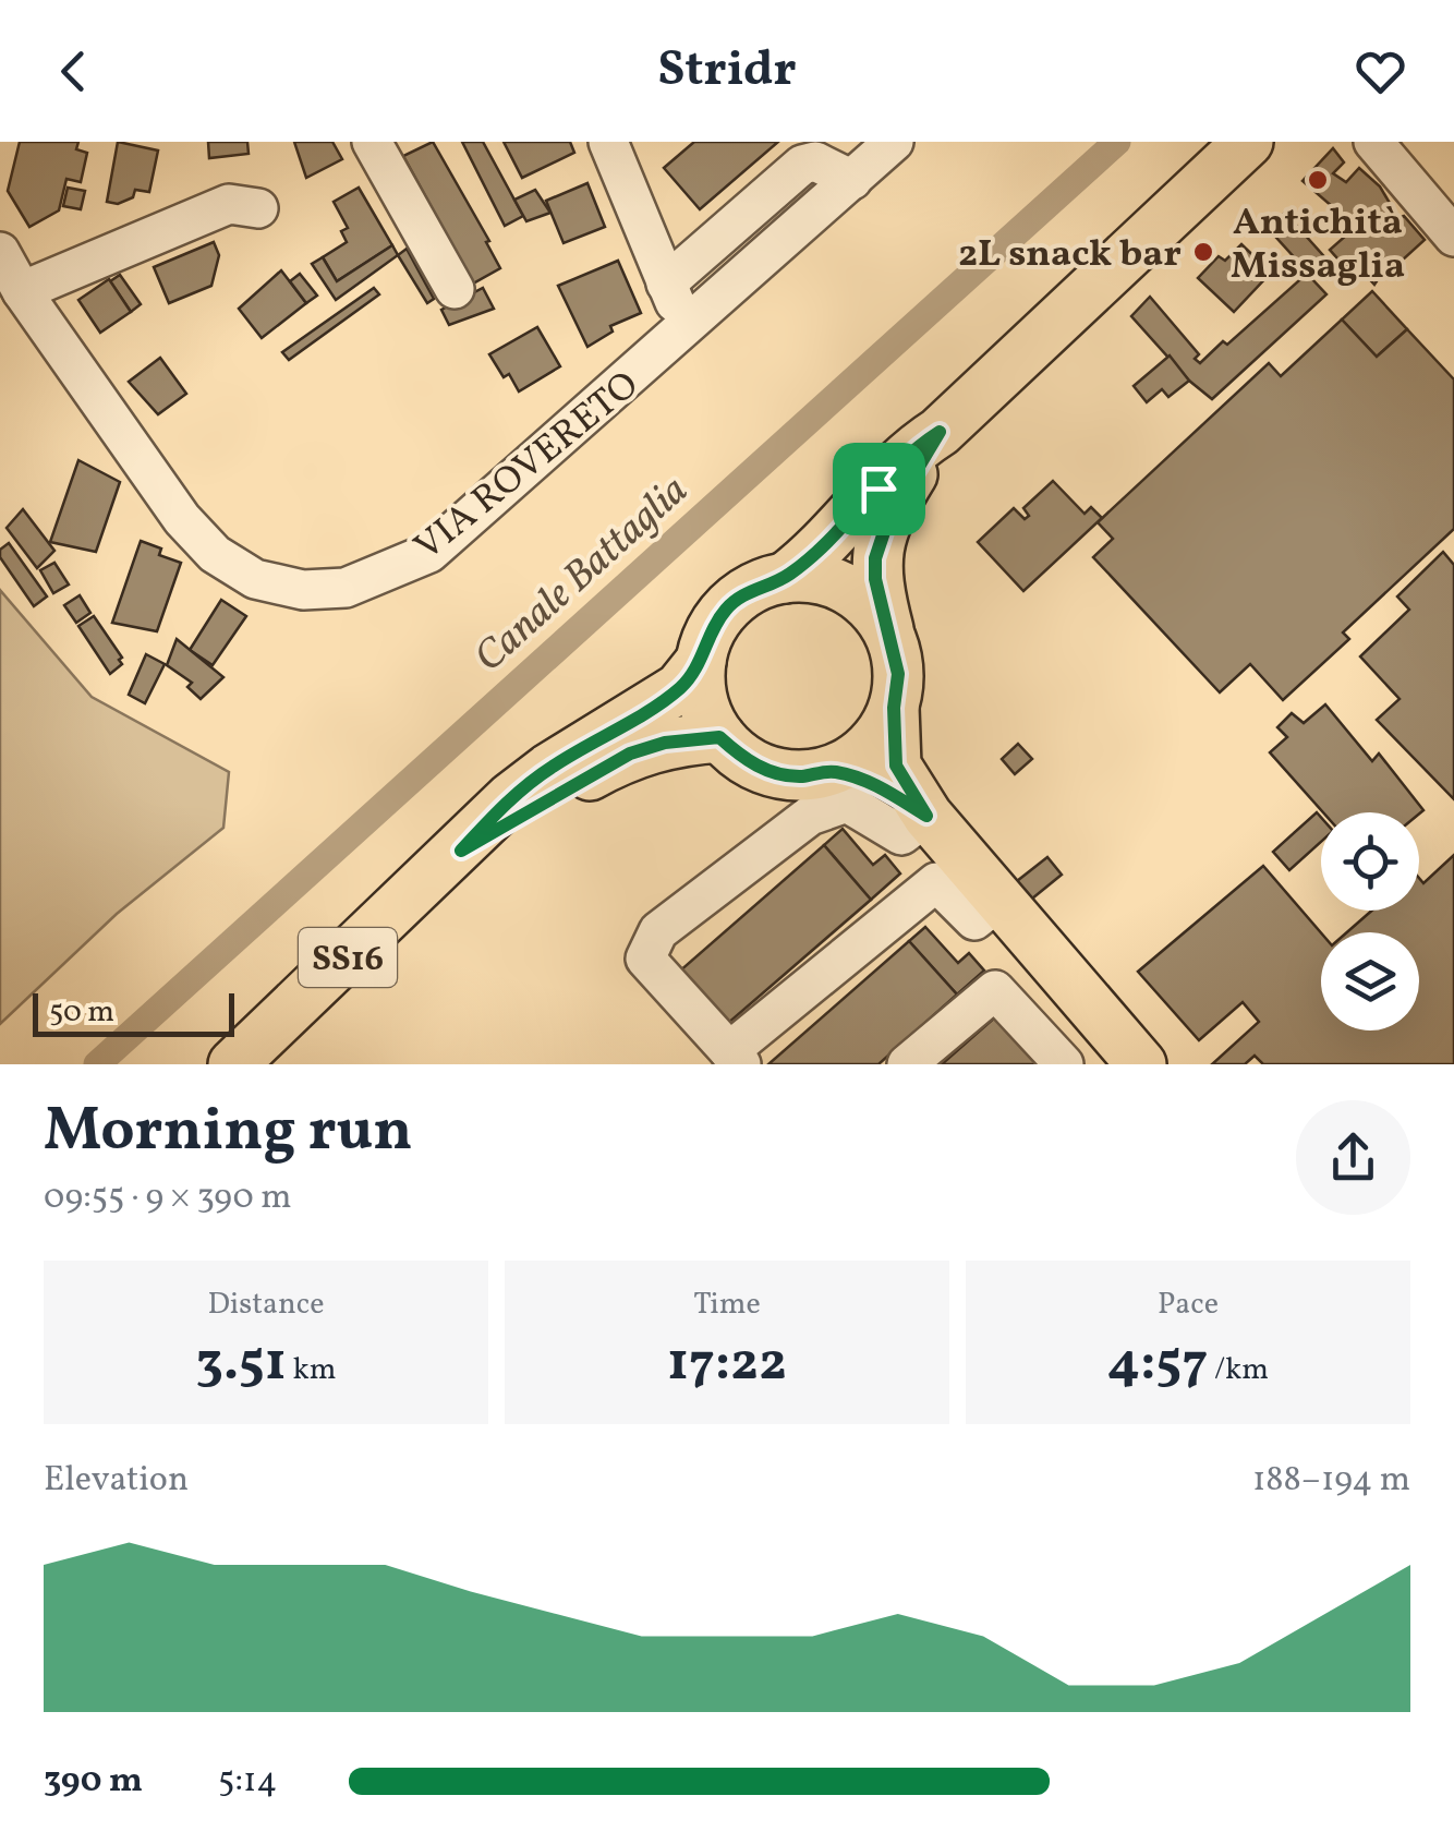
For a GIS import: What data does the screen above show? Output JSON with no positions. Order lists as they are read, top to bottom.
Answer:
{
  "streets": {
    "main road": ["SS16"],
    "street": ["VIA ROVERETO"]
  },
  "water": ["Canale Battaglia"],
  "places": ["Antichità Missaglia", "2L snack bar"],
  "scale_bar": "50 m",
  "page": {
    "header": "Stridr",
    "scale": "50 m",
    "heading": ["Morning run", "09:55 · 9 × 390 m"],
    "stats": [
      ["Distance", "3.51 km"],
      ["Time", "17:22"],
      ["Pace", "4:57 /km"]
    ],
    "chart": ["Elevation", "188–194 m"],
    "list": [
      {
        "name": "390 m",
        "note": "5:14"
      }
    ]
  }
}
